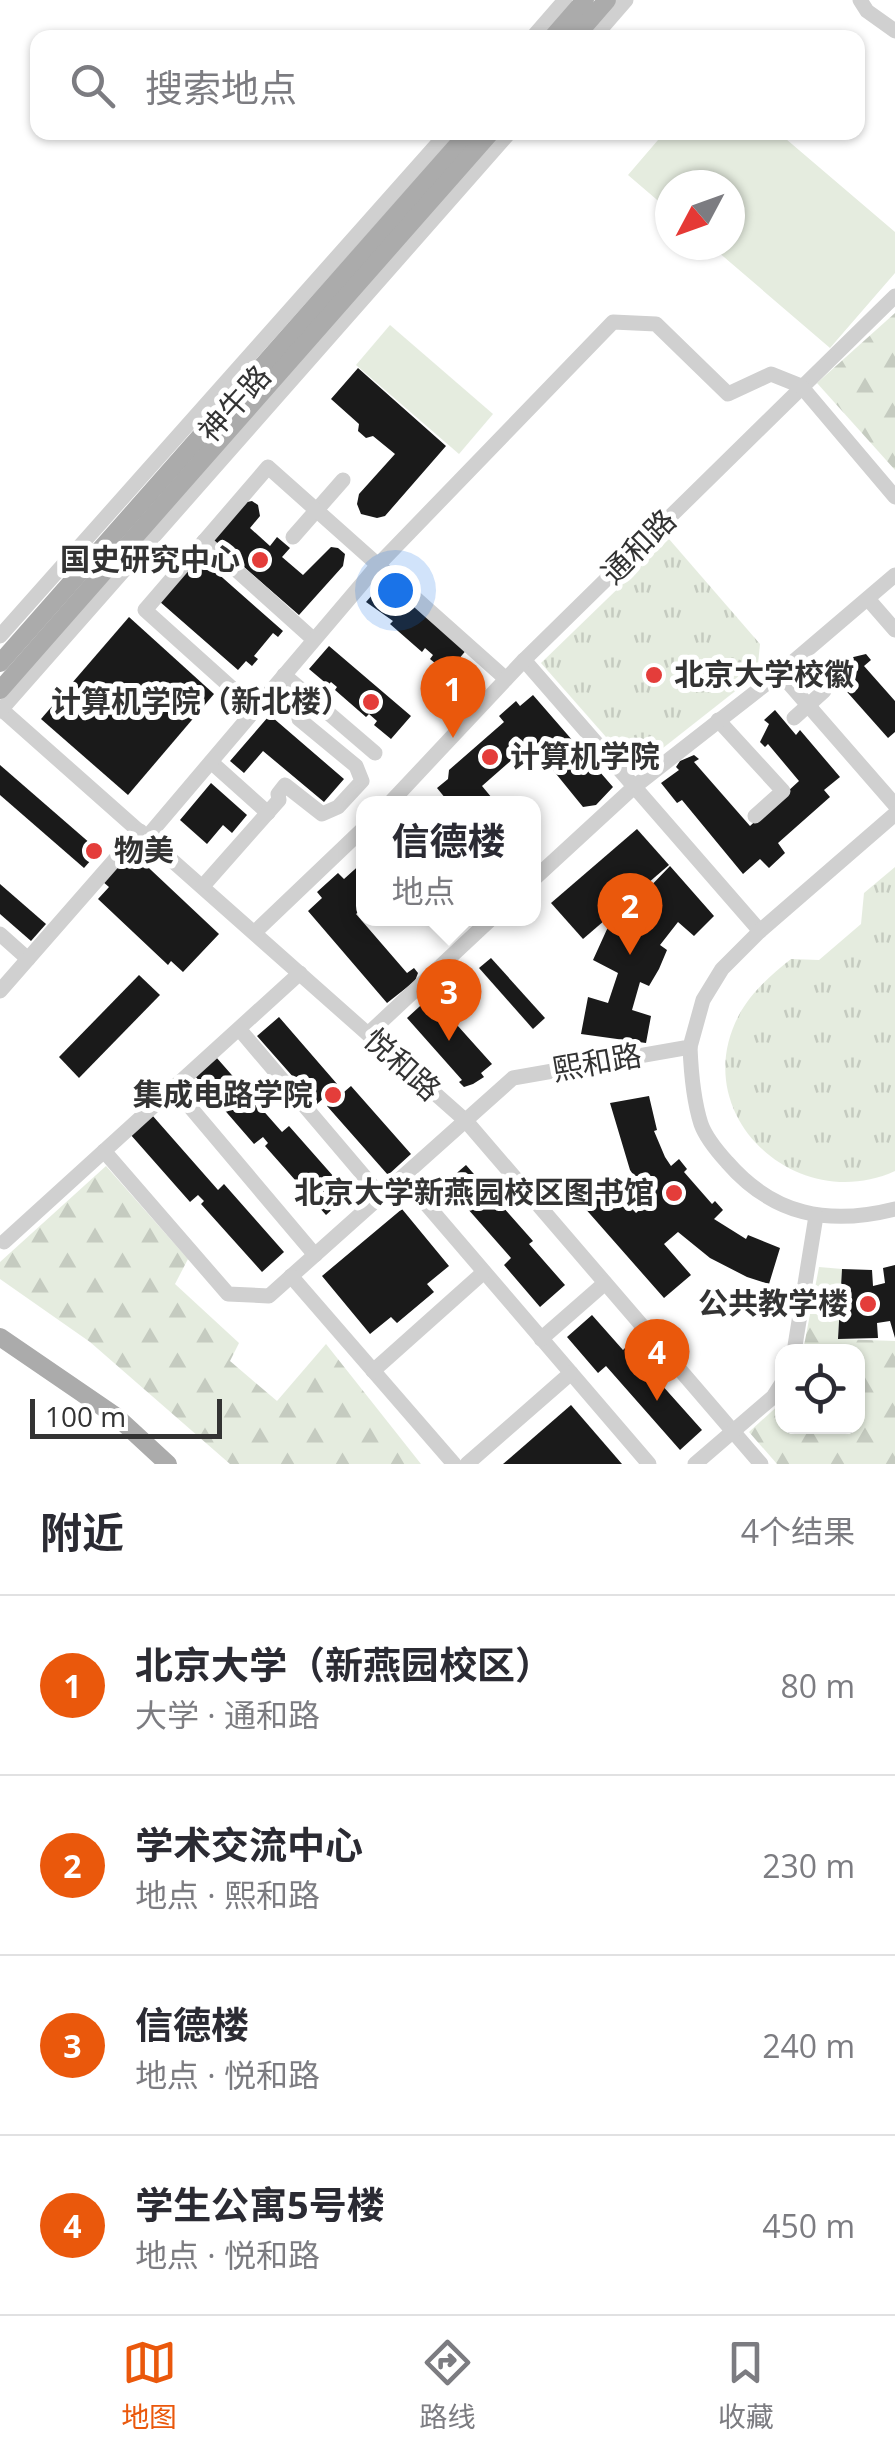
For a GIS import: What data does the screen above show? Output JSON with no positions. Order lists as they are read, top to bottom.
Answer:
{
  "streets": {
    "main road": ["神牛路"],
    "street": ["通和路", "熙和路", "悦和路"]
  },
  "crossings": [
    ["神牛路", "悦和路"],
    ["熙和路", "悦和路"]
  ],
  "places": [
    "国史研究中心",
    "北京大学校徽",
    "计算机学院（新北楼）",
    "计算机学院",
    "物美",
    "集成电路学院",
    "北京大学新燕园校区图书馆",
    "公共教学楼"
  ],
  "scale_bar": "100 m",
  "north": "bottom left",
  "page": {
    "search": "搜索地点",
    "pins": [
      "1",
      "2",
      "3",
      "4"
    ],
    "popup": ["信德楼", "地点"],
    "scale": "100 m",
    "heading": ["附近", "4个结果"],
    "list": [
      {
        "mark": "1",
        "name": "北京大学（新燕园校区）",
        "note": "大学 · 通和路",
        "value": "80 m"
      },
      {
        "mark": "2",
        "name": "学术交流中心",
        "note": "地点 · 熙和路",
        "value": "230 m"
      },
      {
        "mark": "3",
        "name": "信德楼",
        "note": "地点 · 悦和路",
        "value": "240 m"
      },
      {
        "mark": "4",
        "name": "学生公寓5号楼",
        "note": "地点 · 悦和路",
        "value": "450 m"
      }
    ],
    "nav": ["地图", "路线", "收藏"]
  }
}
